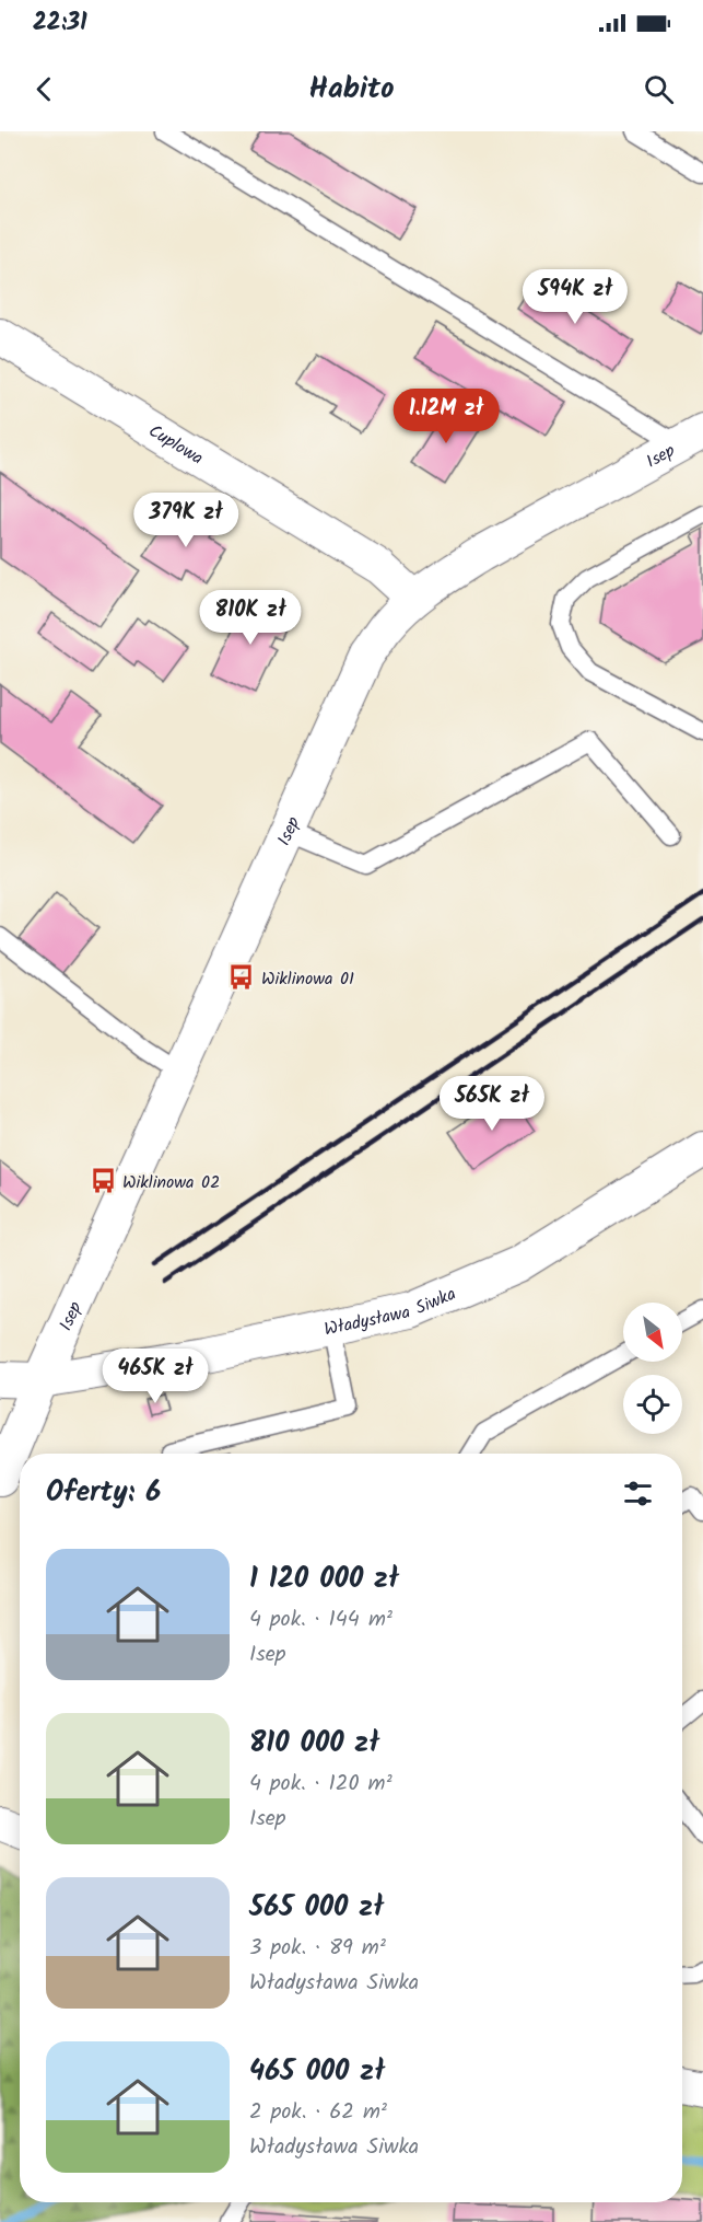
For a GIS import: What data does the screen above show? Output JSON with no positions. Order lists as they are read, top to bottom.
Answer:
{
  "streets": {
    "street": ["Cuplowa", "Isep", "Władysława Siwka"]
  },
  "crossings": [
    ["Cuplowa", "Isep"],
    ["Isep", "Władysława Siwka"]
  ],
  "places": {
    "bus stop": ["Wiklinowa 01", "Wiklinowa 02"]
  },
  "north": "bottom right",
  "page": {
    "status": "22:31",
    "header": "Habito",
    "price": [
      "594K zł",
      "1.12M zł",
      "379K zł",
      "810K zł",
      "565K zł",
      "465K zł"
    ],
    "heading": "Oferty: 6",
    "list": [
      {
        "name": "1 120 000 zł",
        "note": "4 pok. · 144 m² · Isep"
      },
      {
        "name": "810 000 zł",
        "note": "4 pok. · 120 m² · Isep"
      },
      {
        "name": "565 000 zł",
        "note": "3 pok. · 89 m² · Władysława Siwka"
      },
      {
        "name": "465 000 zł",
        "note": "2 pok. · 62 m² · Władysława Siwka"
      }
    ]
  }
}
